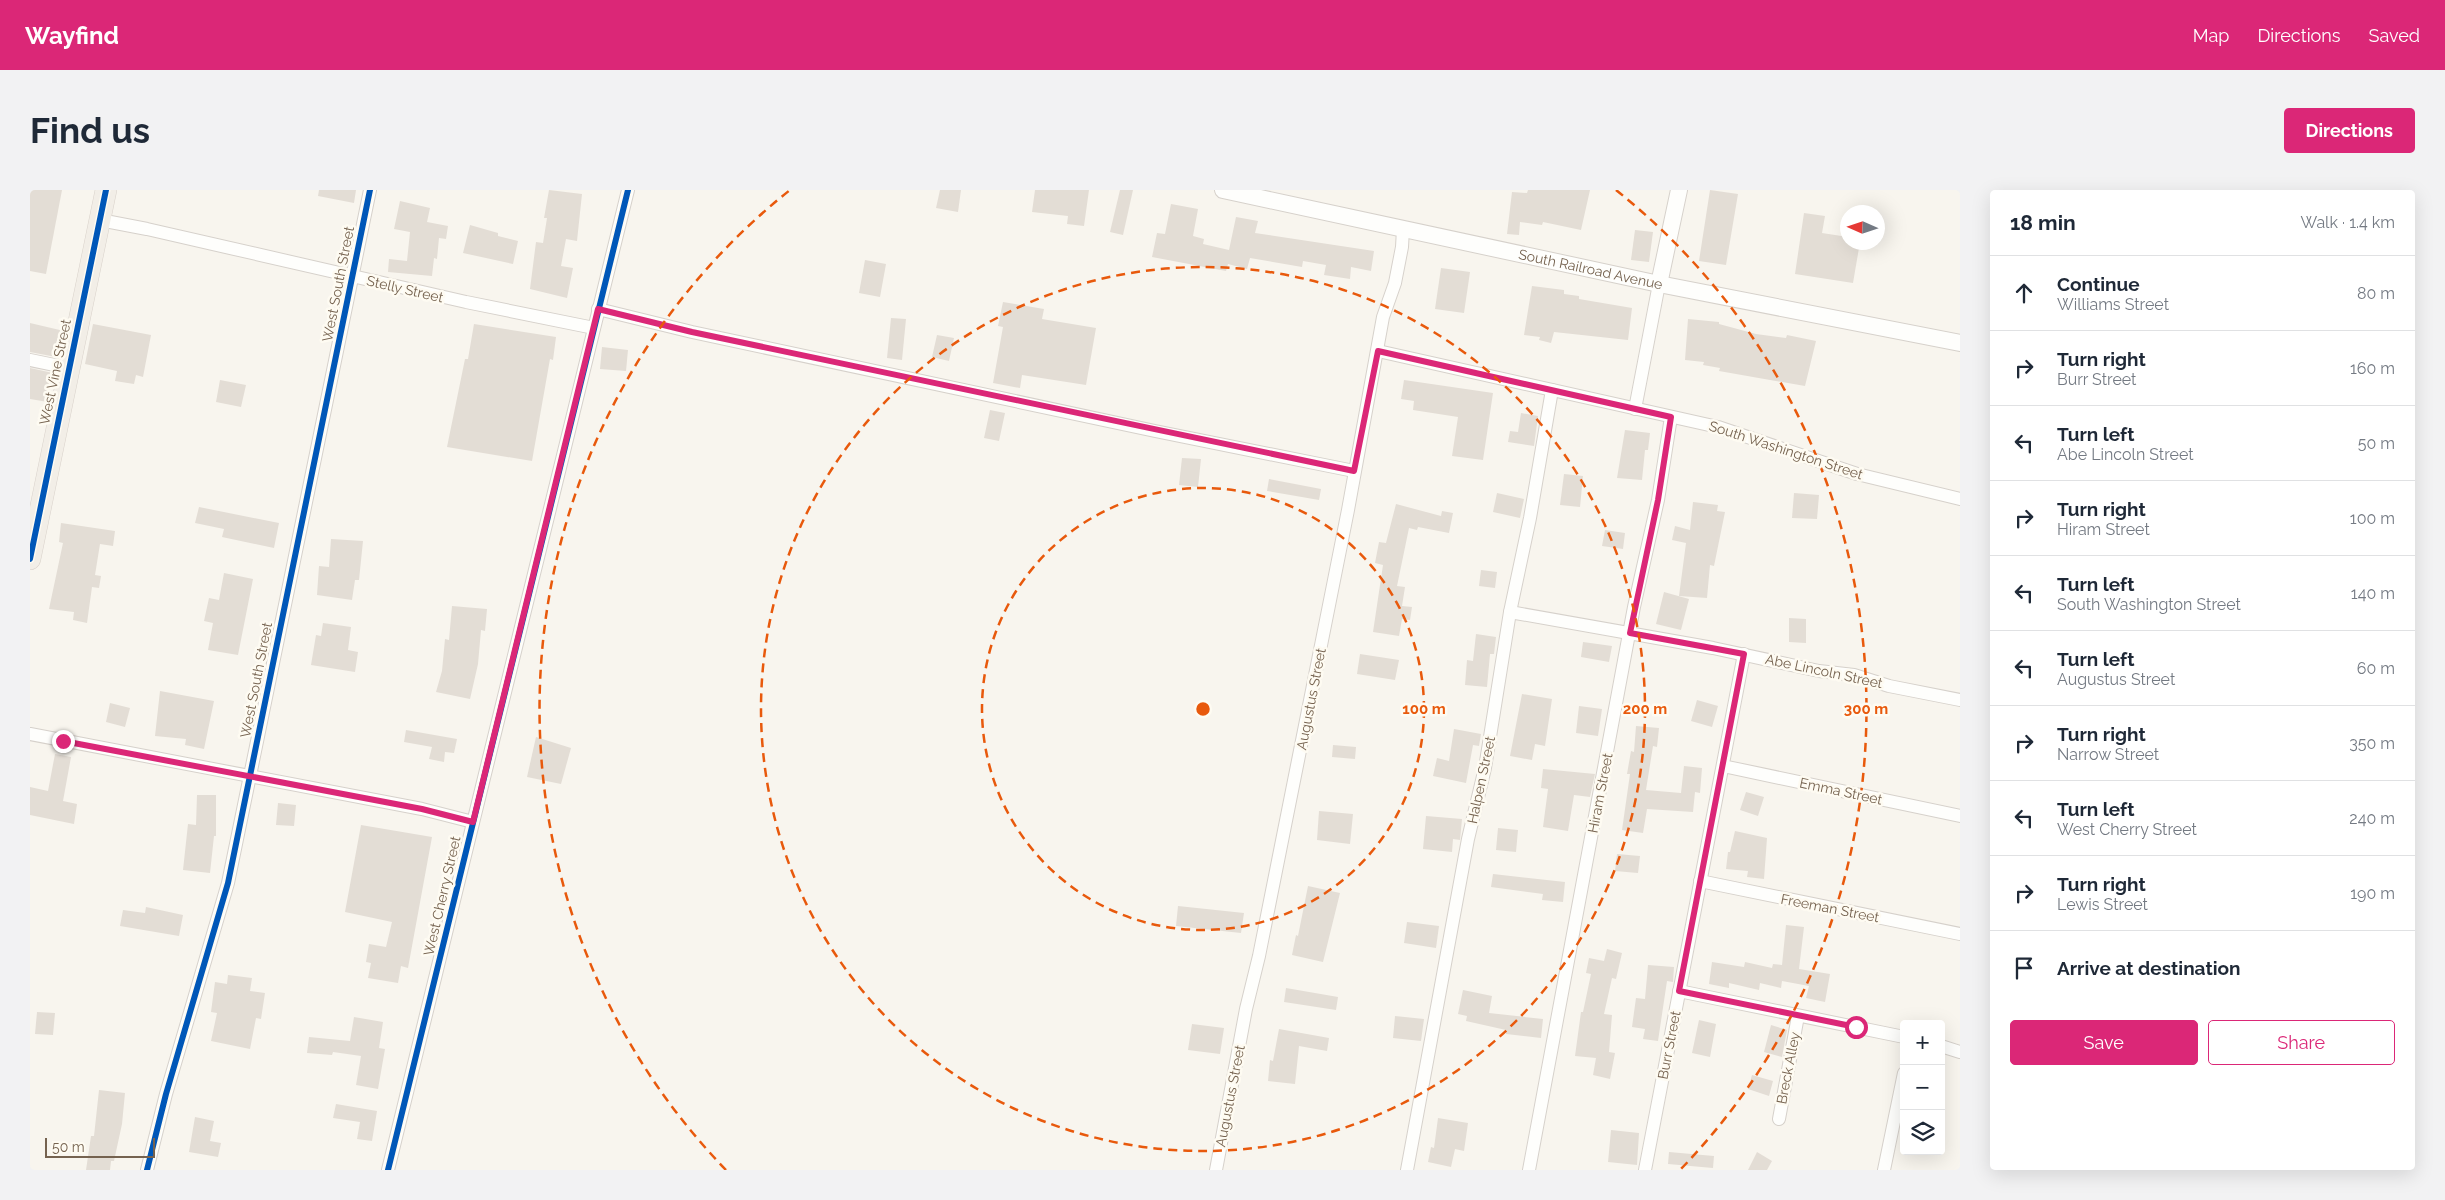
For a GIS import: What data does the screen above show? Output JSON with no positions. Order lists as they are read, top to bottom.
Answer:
{
  "streets": {
    "highway": ["West Vine Street"],
    "street": [
      "South Railroad Avenue",
      "West South Street",
      "Stelly Street",
      "South Washington Street",
      "Abe Lincoln Street",
      "Augustus Street",
      "Halpen Street",
      "Emma Street",
      "Hiram Street",
      "West Cherry Street",
      "Freeman Street",
      "Burr Street",
      "Breck Alley"
    ]
  },
  "crossings": [
    ["South Railroad Avenue", "Augustus Street"],
    ["West South Street", "Stelly Street"],
    ["Stelly Street", "West Vine Street"],
    ["Stelly Street", "West Cherry Street"],
    ["South Washington Street", "Augustus Street"],
    ["South Washington Street", "Halpen Street"],
    ["South Washington Street", "Hiram Street"],
    ["Abe Lincoln Street", "Halpen Street"],
    ["Abe Lincoln Street", "Hiram Street"],
    ["Abe Lincoln Street", "Burr Street"],
    ["Emma Street", "Burr Street"],
    ["Freeman Street", "Burr Street"]
  ],
  "scale_bar": "50 m",
  "north": "left",
  "page": {
    "header": "Wayfind",
    "nav": ["Map", "Directions", "Saved"],
    "buttons": [
      "Directions",
      ["Save", "Share"]
    ],
    "title": "Find us",
    "heading": ["18 min", "Walk · 1.4 km"],
    "list": [
      ["Continue", "Williams Street", "80 m"],
      ["Turn right", "Burr Street", "160 m"],
      ["Turn left", "Abe Lincoln Street", "50 m"],
      ["Turn right", "Hiram Street", "100 m"],
      ["Turn left", "South Washington Street", "140 m"],
      ["Turn left", "Augustus Street", "60 m"],
      ["Turn right", "Narrow Street", "350 m"],
      ["Turn left", "West Cherry Street", "240 m"],
      ["Turn right", "Lewis Street", "190 m"],
      "Arrive at destination"
    ],
    "map_buttons": ["+", "−"],
    "scale": "50 m"
  },
  "rings": ["100 m", "200 m", "300 m"]
}
